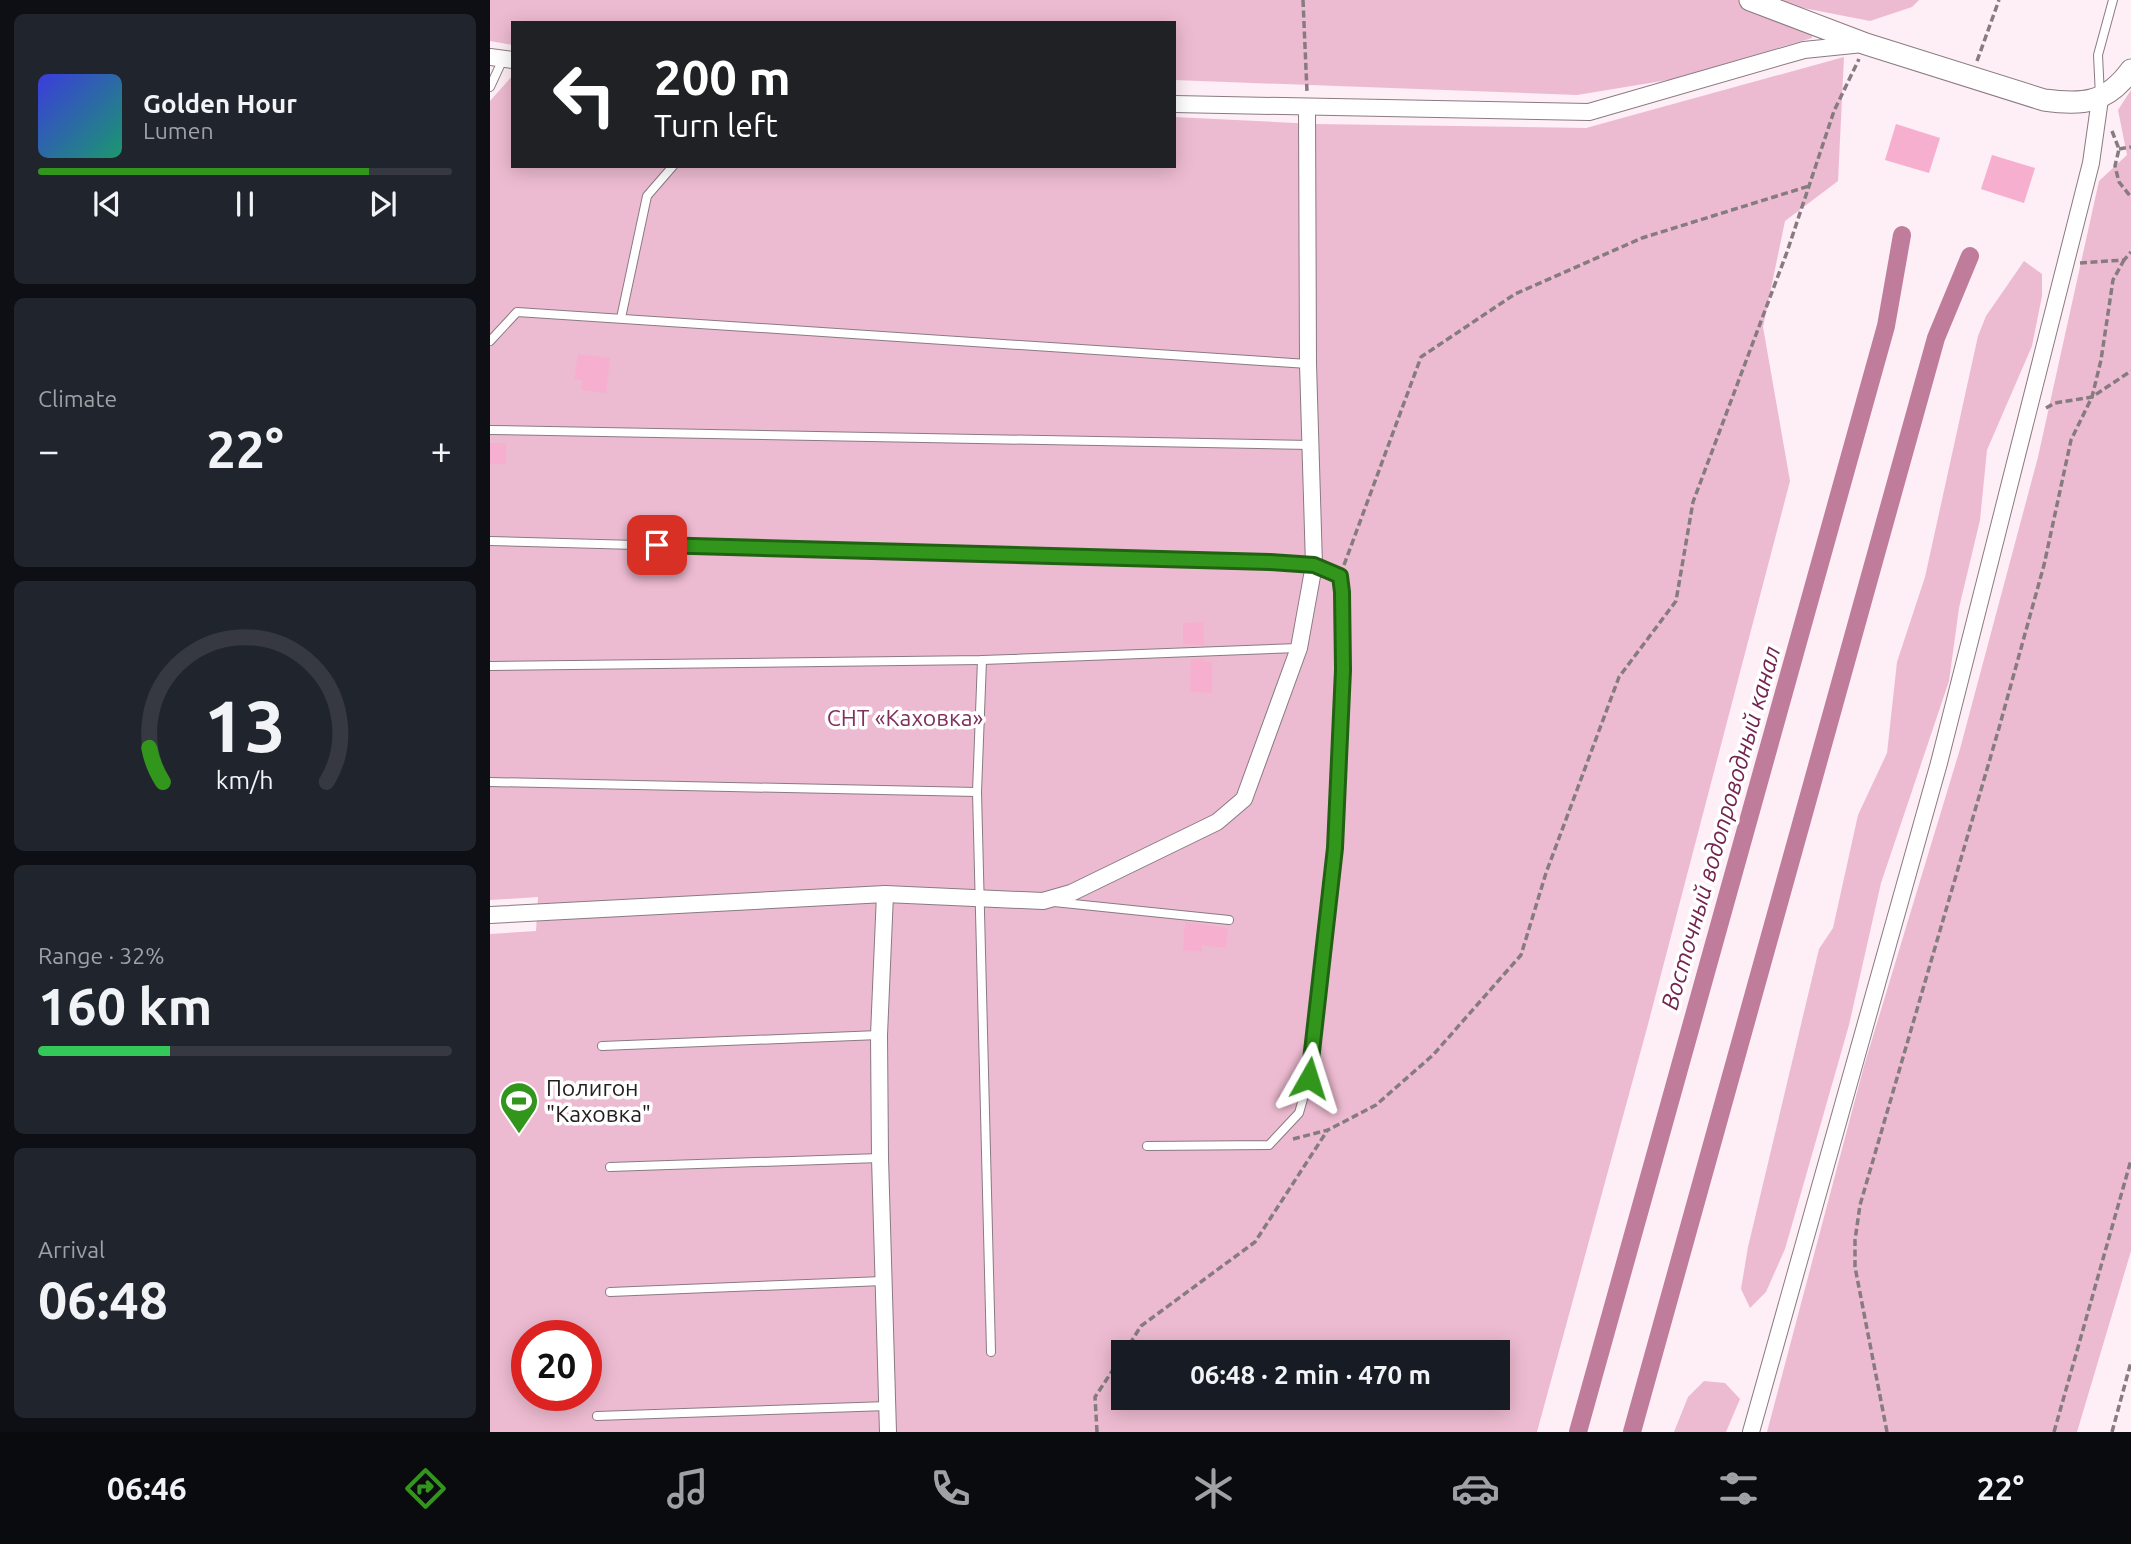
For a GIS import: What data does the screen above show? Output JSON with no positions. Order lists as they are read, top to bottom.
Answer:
{
  "water": ["Восточный водопроводный канал"],
  "parks": ["СНТ «Каховка»"],
  "places": {
    "sports": ["Полигон \"Каховка\""]
  },
  "page": {
    "turn": ["200 m", "Turn left"],
    "song": ["Golden Hour", "Lumen"],
    "tile": [
      "Climate",
      ["Range · 32%", "160 km"],
      ["Arrival", "06:48"]
    ],
    "heat": ["−", "22°", "+"],
    "limit": "20",
    "trip": "06:48 · 2 min · 470 m",
    "tabs": ["06:46", "22°"],
    "gauge": ["13", "km/h"]
  }
}
